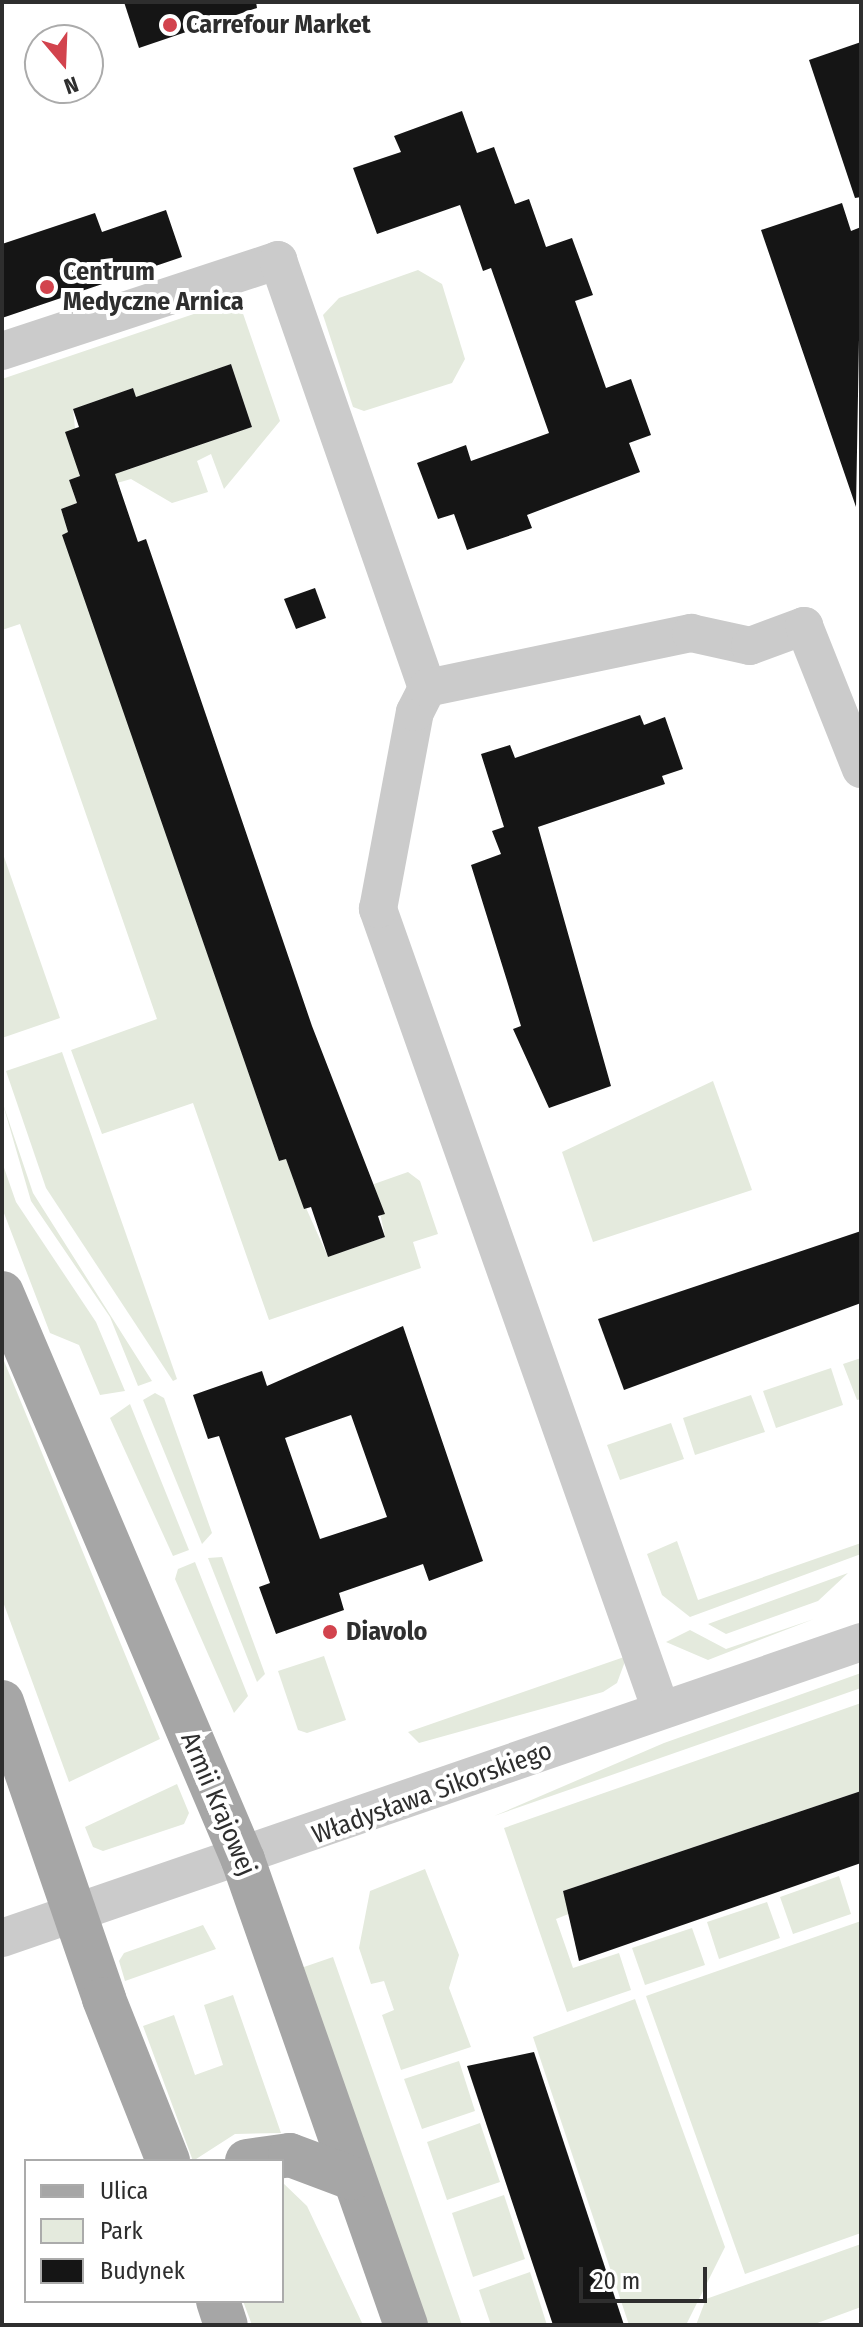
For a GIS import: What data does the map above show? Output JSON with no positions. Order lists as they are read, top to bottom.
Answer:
{
  "streets": {
    "main road": ["Armii Krajowej"],
    "street": ["Władysława Sikorskiego"]
  },
  "crossings": [
    ["Władysława Sikorskiego", "Armii Krajowej"]
  ],
  "places": ["Carrefour Market", "Centrum Medyczne Arnica", "Diavolo"],
  "legend": ["Ulica", "Park", "Budynek"],
  "scale_bar": "20 m",
  "north": "bottom"
}
